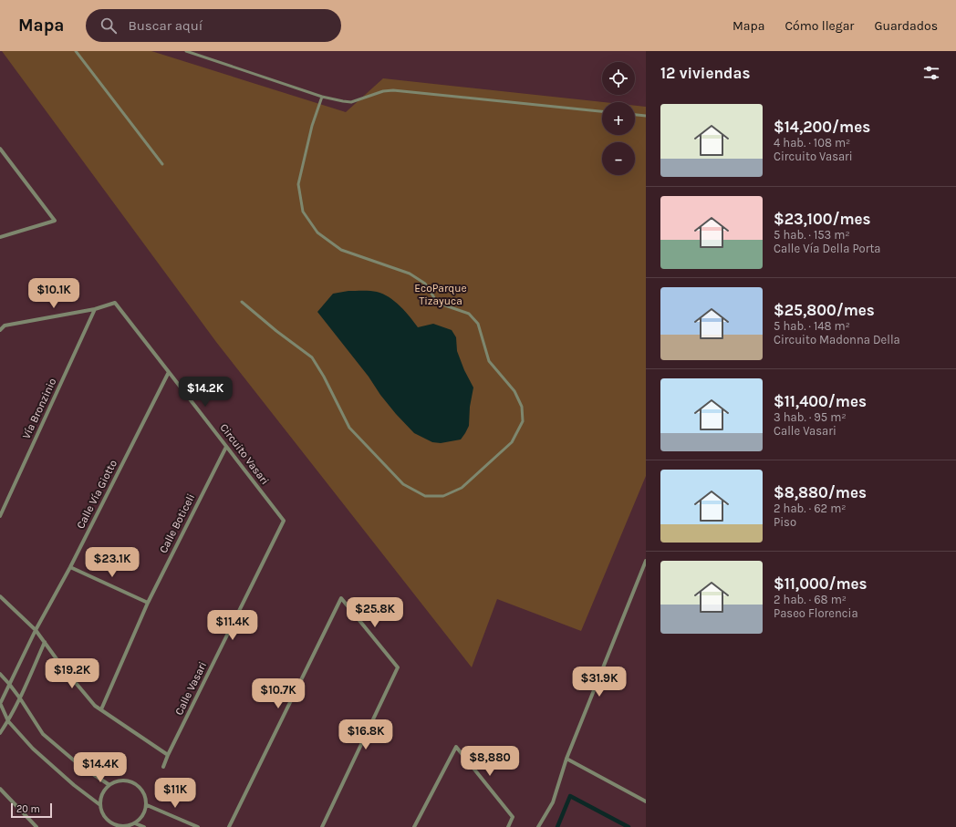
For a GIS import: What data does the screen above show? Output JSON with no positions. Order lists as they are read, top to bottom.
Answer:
{
  "streets": {
    "street": [
      "Vía Bronzinio",
      "Circuito Vasari",
      "Calle Vía Giotto",
      "Calle Boticeli",
      "Calle Vasari"
    ]
  },
  "crossings": [
    ["Vía Bronzinio", "Circuito Vasari"],
    ["Circuito Vasari", "Calle Vía Giotto"],
    ["Circuito Vasari", "Calle Boticeli"],
    ["Circuito Vasari", "Calle Vasari"]
  ],
  "parks": ["EcoParque Tizayuca"],
  "scale_bar": "20 m",
  "page": {
    "header": "Mapa",
    "search": "Buscar aquí",
    "nav": ["Mapa", "Cómo llegar", "Guardados"],
    "heading": "12 viviendas",
    "map_buttons": ["+", "−"],
    "list": [
      {
        "name": "$14,200/mes",
        "note": "4 hab. · 108 m² · Circuito Vasari"
      },
      {
        "name": "$23,100/mes",
        "note": "5 hab. · 153 m² · Calle Vía Della Porta"
      },
      {
        "name": "$25,800/mes",
        "note": "5 hab. · 148 m² · Circuito Madonna Della"
      },
      {
        "name": "$11,400/mes",
        "note": "3 hab. · 95 m² · Calle Vasari"
      },
      {
        "name": "$8,880/mes",
        "note": "2 hab. · 62 m² · Piso"
      },
      {
        "name": "$11,000/mes",
        "note": "2 hab. · 68 m² · Paseo Florencia"
      }
    ],
    "price": [
      "$10.1K",
      "$14.2K",
      "$23.1K",
      "$25.8K",
      "$11.4K",
      "$19.2K",
      "$31.9K",
      "$10.7K",
      "$16.8K",
      "$8,880",
      "$14.4K",
      "$11K"
    ],
    "scale": "20 m"
  }
}
